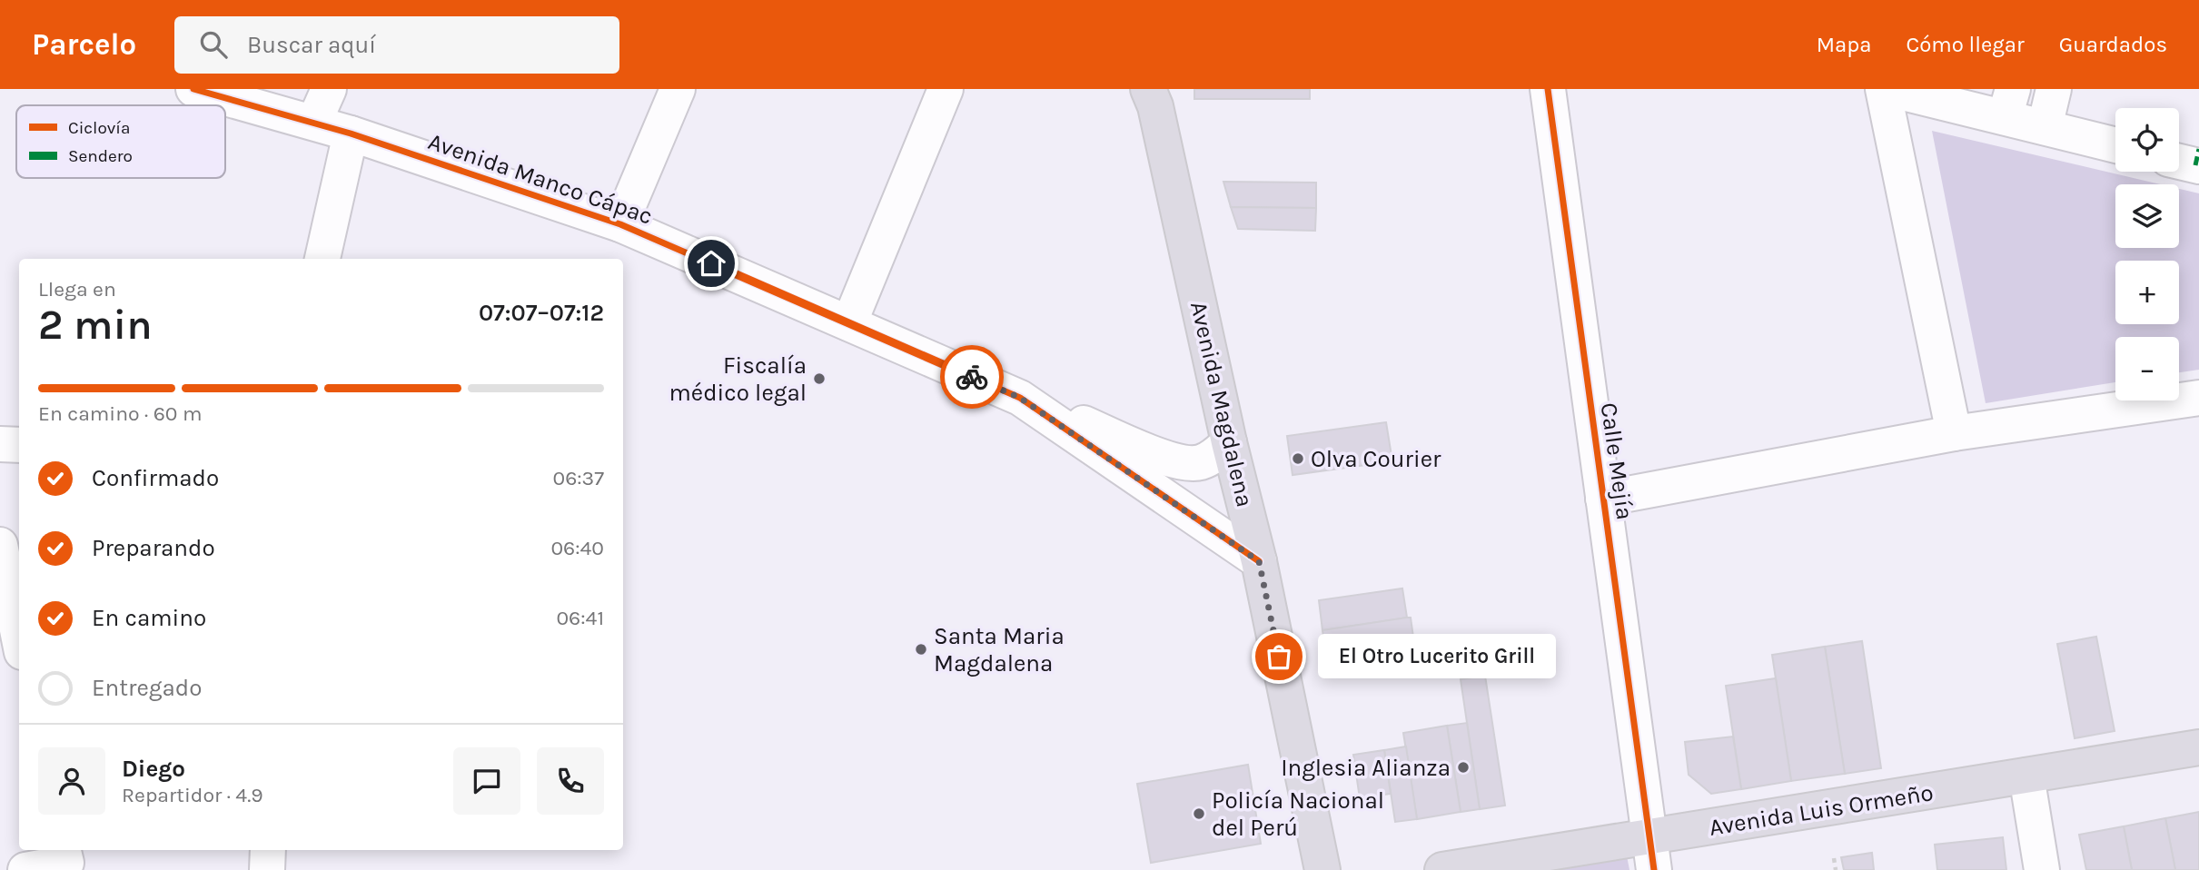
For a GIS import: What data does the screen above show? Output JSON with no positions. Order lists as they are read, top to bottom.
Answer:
{
  "streets": {
    "highway": ["Avenida Magdalena", "Avenida Luis Ormeño"],
    "street": ["Avenida Manco Cápac", "Calle Mejía"]
  },
  "crossings": [
    ["Avenida Manco Cápac", "Avenida Magdalena"],
    ["Calle Mejía", "Avenida Luis Ormeño"]
  ],
  "places": [
    "Fiscalía médico legal",
    "Olva Courier",
    "Santa Maria Magdalena",
    "El Otro Lucerito Grill",
    "Inglesia Alianza",
    "Policía Nacional del Perú"
  ],
  "legend": ["Ciclovía", "Sendero"],
  "page": {
    "header": "Parcelo",
    "search": "Buscar aquí",
    "nav": ["Mapa", "Cómo llegar", "Guardados"],
    "map_buttons": ["+", "−"],
    "heading": ["2 min", "Llega en", "07:07–07:12"],
    "panel": ["Diego", "Repartidor · 4.9"],
    "bar": "En camino · 60 m",
    "list": [
      ["Confirmado", "06:37"],
      ["Preparando", "06:40"],
      ["En camino", "06:41"],
      "Entregado"
    ],
    "bubble": "El Otro Lucerito Grill"
  }
}
